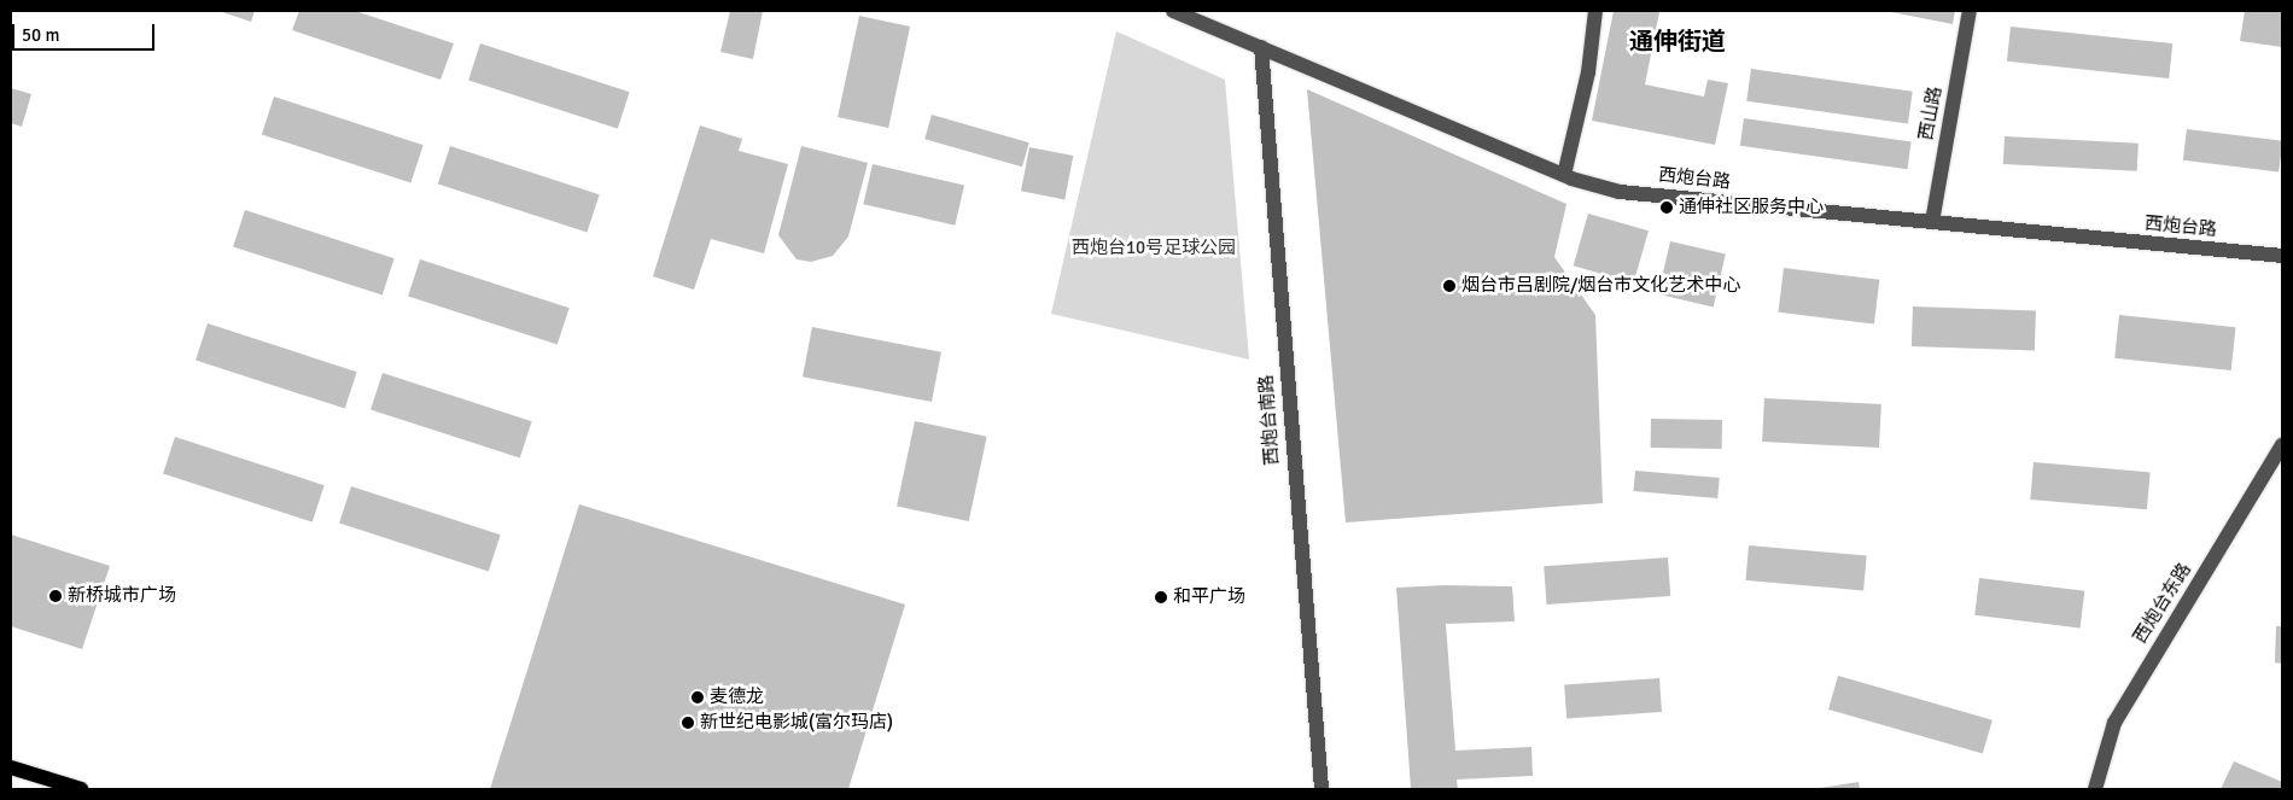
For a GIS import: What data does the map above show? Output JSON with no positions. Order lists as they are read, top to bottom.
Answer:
{
  "streets": {
    "street": [
      "西山路",
      "西炮台路",
      "西炮台南路",
      "西炮台东路"
    ]
  },
  "crossings": [
    ["西山路", "西炮台路"],
    ["西炮台路", "西炮台南路"]
  ],
  "districts": ["通伸街道"],
  "parks": ["西炮台10号足球公园"],
  "places": [
    "通伸社区服务中心",
    "烟台市吕剧院/烟台市文化艺术中心",
    "新桥城市广场",
    "和平广场",
    "麦德龙",
    "新世纪电影城(富尔玛店)"
  ],
  "scale_bar": "50 m"
}
